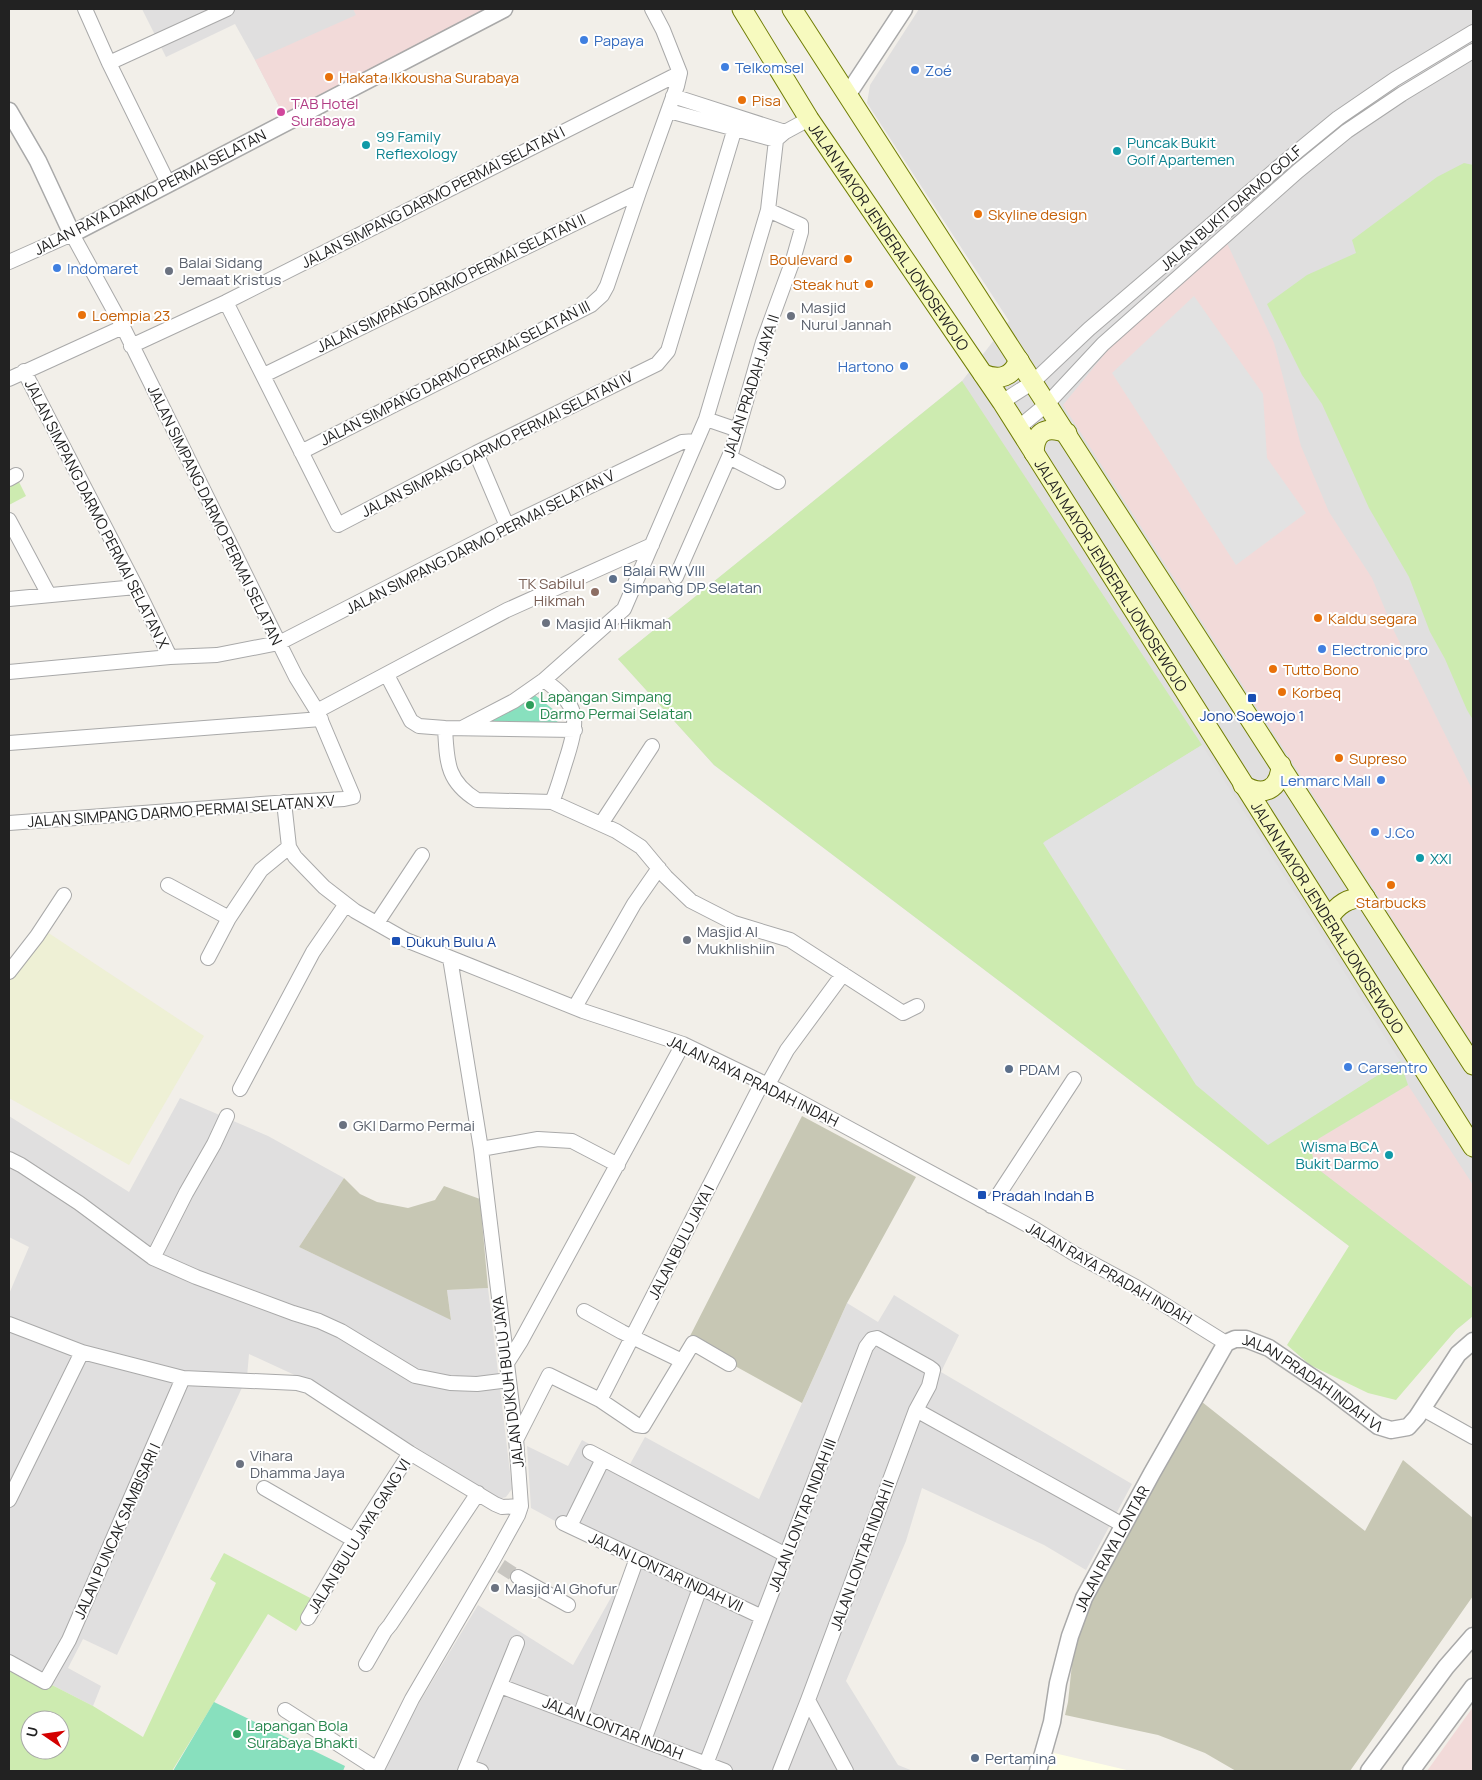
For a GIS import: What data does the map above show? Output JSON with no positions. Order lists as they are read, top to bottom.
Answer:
{
  "streets": {
    "main road": ["JALAN MAYOR JENDERAL JONOSEWOJO"],
    "street": [
      "JALAN RAYA DARMO PERMAI SELATAN",
      "JALAN SIMPANG DARMO PERMAI SELATAN I",
      "JALAN BUKIT DARMO GOLF",
      "JALAN SIMPANG DARMO PERMAI SELATAN II",
      "JALAN SIMPANG DARMO PERMAI SELATAN III",
      "JALAN PRADAH JAYA II",
      "JALAN SIMPANG DARMO PERMAI SELATAN IV",
      "JALAN SIMPANG DARMO PERMAI SELATAN X",
      "JALAN SIMPANG DARMO PERMAI SELATAN",
      "JALAN SIMPANG DARMO PERMAI SELATAN V",
      "JALAN SIMPANG DARMO PERMAI SELATAN XV",
      "JALAN RAYA PRADAH INDAH",
      "JALAN BULU JAYA I",
      "JALAN DUKUH BULU JAYA",
      "JALAN PRADAH INDAH VI",
      "JALAN LONTAR INDAH III",
      "JALAN PUNCAK SAMBISARI I",
      "JALAN BULU JAYA GANG VI",
      "JALAN RAYA LONTAR",
      "JALAN LONTAR INDAH II",
      "JALAN LONTAR INDAH VII",
      "JALAN LONTAR INDAH"
    ]
  },
  "crossings": [
    ["JALAN RAYA DARMO PERMAI SELATAN", "JALAN SIMPANG DARMO PERMAI SELATAN"],
    ["JALAN SIMPANG DARMO PERMAI SELATAN I", "JALAN SIMPANG DARMO PERMAI SELATAN III"],
    ["JALAN SIMPANG DARMO PERMAI SELATAN I", "JALAN SIMPANG DARMO PERMAI SELATAN IV"],
    ["JALAN SIMPANG DARMO PERMAI SELATAN I", "JALAN SIMPANG DARMO PERMAI SELATAN"],
    ["JALAN BUKIT DARMO GOLF", "JALAN MAYOR JENDERAL JONOSEWOJO"],
    ["JALAN SIMPANG DARMO PERMAI SELATAN II", "JALAN SIMPANG DARMO PERMAI SELATAN III"],
    ["JALAN SIMPANG DARMO PERMAI SELATAN II", "JALAN SIMPANG DARMO PERMAI SELATAN IV"],
    ["JALAN SIMPANG DARMO PERMAI SELATAN III", "JALAN SIMPANG DARMO PERMAI SELATAN IV"],
    ["JALAN SIMPANG DARMO PERMAI SELATAN X", "JALAN SIMPANG DARMO PERMAI SELATAN V"],
    ["JALAN SIMPANG DARMO PERMAI SELATAN", "JALAN SIMPANG DARMO PERMAI SELATAN V"],
    ["JALAN SIMPANG DARMO PERMAI SELATAN", "JALAN SIMPANG DARMO PERMAI SELATAN XV"],
    ["JALAN RAYA PRADAH INDAH", "JALAN BULU JAYA I"],
    ["JALAN RAYA PRADAH INDAH", "JALAN DUKUH BULU JAYA"],
    ["JALAN RAYA PRADAH INDAH", "JALAN PRADAH INDAH VI"],
    ["JALAN RAYA PRADAH INDAH", "JALAN RAYA LONTAR"],
    ["JALAN PRADAH INDAH VI", "JALAN RAYA LONTAR"],
    ["JALAN LONTAR INDAH III", "JALAN LONTAR INDAH II"],
    ["JALAN LONTAR INDAH III", "JALAN LONTAR INDAH VII"],
    ["JALAN LONTAR INDAH III", "JALAN LONTAR INDAH"]
  ],
  "places": {
    "other": [
      "Papaya",
      "Telkomsel",
      "Zoé",
      "Hakata Ikkousha Surabaya",
      "Pisa",
      "TAB Hotel Surabaya",
      "99 Family Reflexology",
      "Puncak Bukit Golf Apartemen",
      "Skyline design",
      "Boulevard",
      "Indomaret",
      "Balai Sidang Jemaat Kristus",
      "Steak hut",
      "Loempia 23",
      "Masjid Nurul Jannah",
      "Hartono",
      "Balai RW VIII Simpang DP Selatan",
      "TK Sabilul Hikmah",
      "Kaldu segara",
      "Masjid Al Hikmah",
      "Electronic pro",
      "Tutto Bono",
      "Korbeq",
      "Lapangan Simpang Darmo Permai Selatan",
      "Supreso",
      "Lenmarc Mall",
      "J.Co",
      "XXI",
      "Starbucks",
      "Masjid Al Mukhlishiin",
      "Carsentro",
      "PDAM",
      "GKI Darmo Permai",
      "Wisma BCA Bukit Darmo",
      "Vihara Dhamma Jaya",
      "Masjid Al Ghofur",
      "Lapangan Bola Surabaya Bhakti",
      "Pertamina"
    ],
    "transit": ["Jono Soewojo 1", "Dukuh Bulu A", "Pradah Indah B"]
  },
  "north": "left"
}
